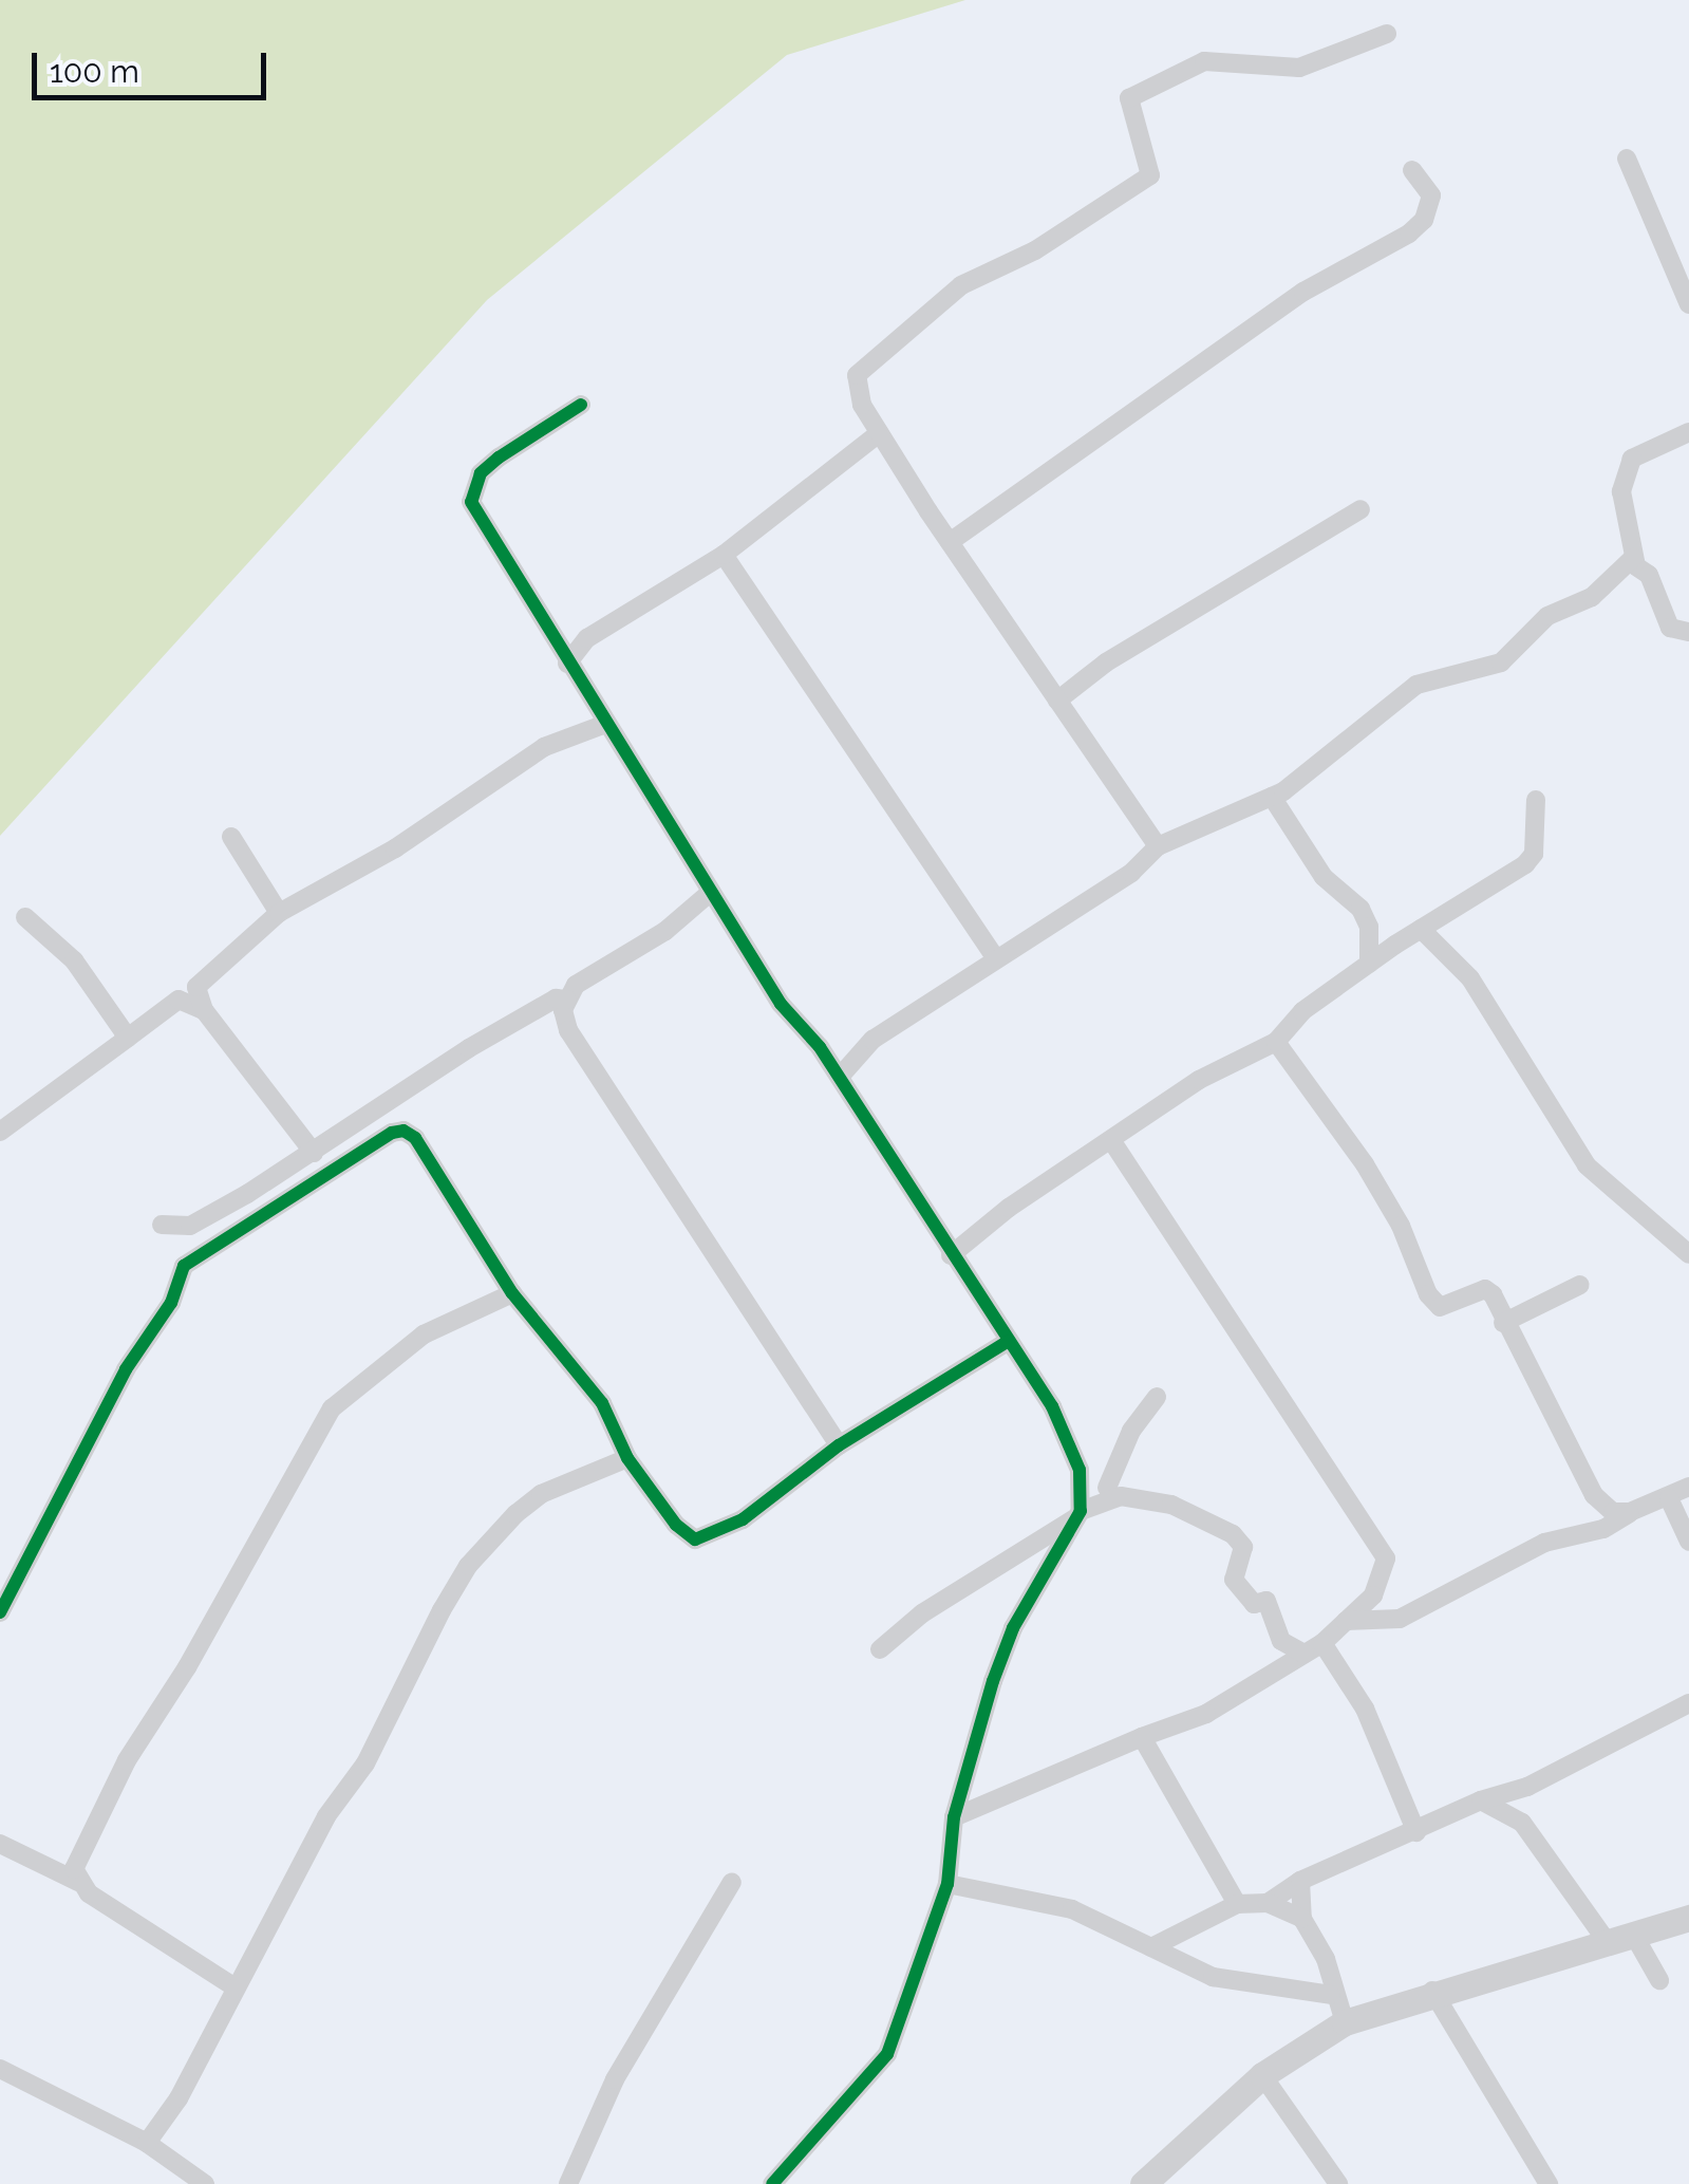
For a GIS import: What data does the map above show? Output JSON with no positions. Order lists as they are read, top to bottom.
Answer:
{
  "scale_bar": "100 m"
}
